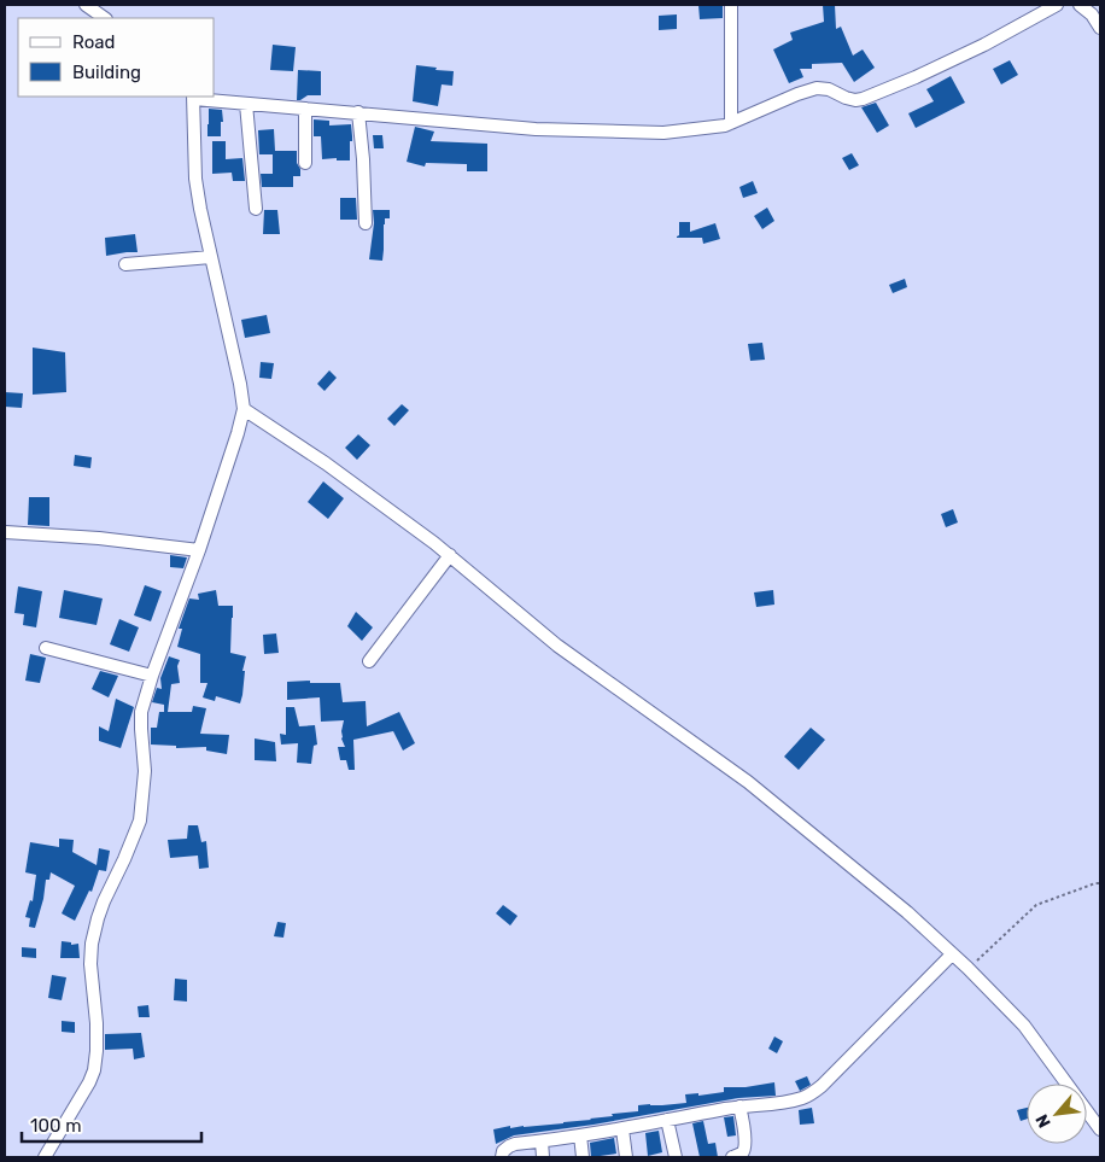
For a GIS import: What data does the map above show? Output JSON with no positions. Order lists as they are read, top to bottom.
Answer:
{
  "legend": ["Road", "Building"],
  "scale_bar": "100 m",
  "north": "bottom left"
}
